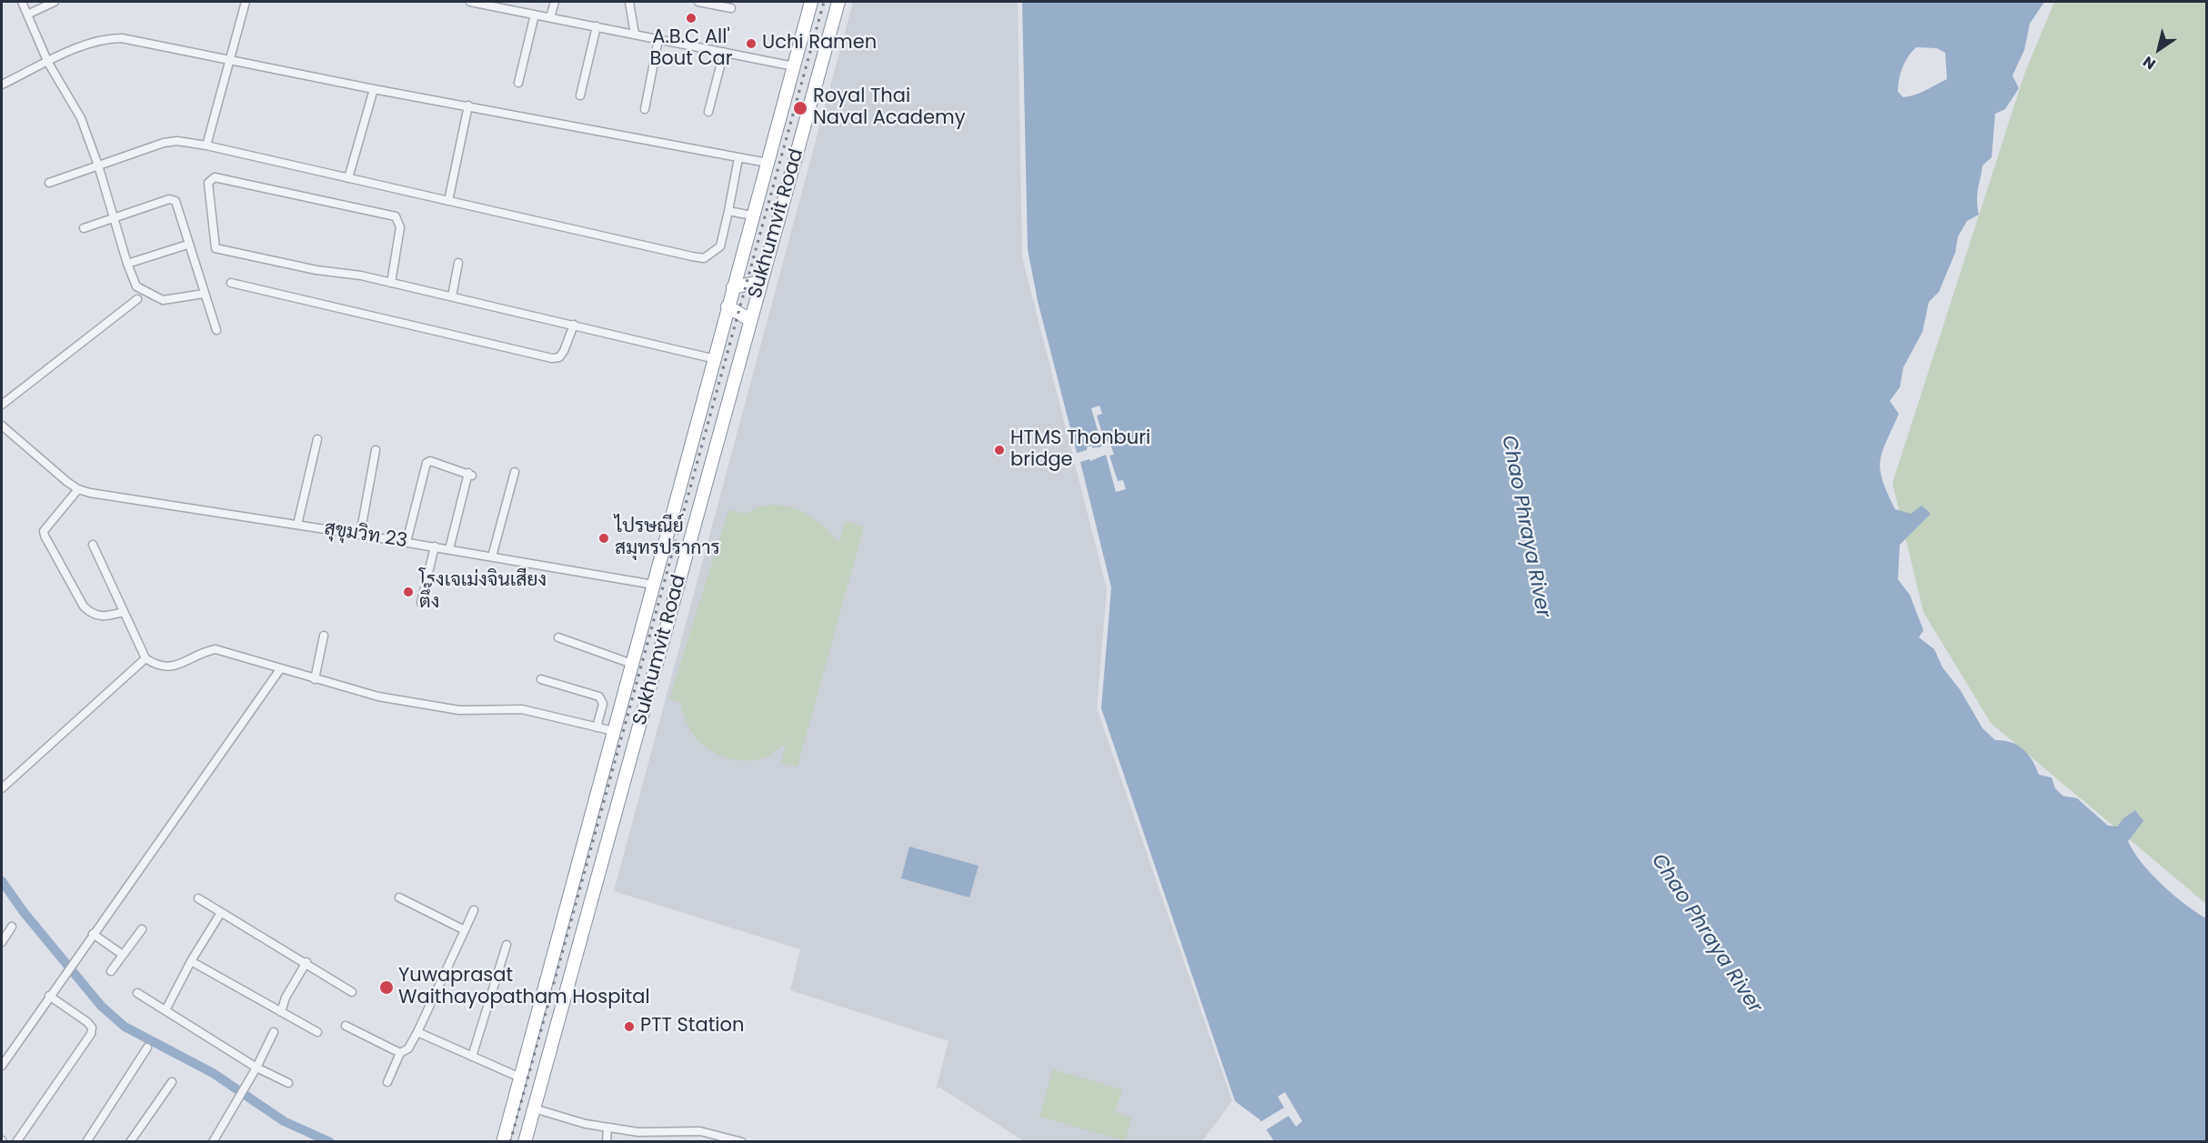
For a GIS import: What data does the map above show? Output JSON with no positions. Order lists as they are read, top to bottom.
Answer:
{
  "streets": {
    "highway": ["Sukhumvit Road"],
    "street": ["สุขุมวิท 23"]
  },
  "crossings": [
    ["Sukhumvit Road", "สุขุมวิท 23"]
  ],
  "water": ["Chao Phraya River"],
  "places": [
    "A.B.C All' Bout Car",
    "Uchi Ramen",
    "Royal Thai Naval Academy",
    "HTMS Thonburi bridge",
    "ไปรษณีย์ สมุทรปราการ",
    "โรงเจเม่งจินเสียง ตึ๊ง",
    "Yuwaprasat Waithayopatham Hospital",
    "PTT Station"
  ],
  "north": "bottom left"
}
